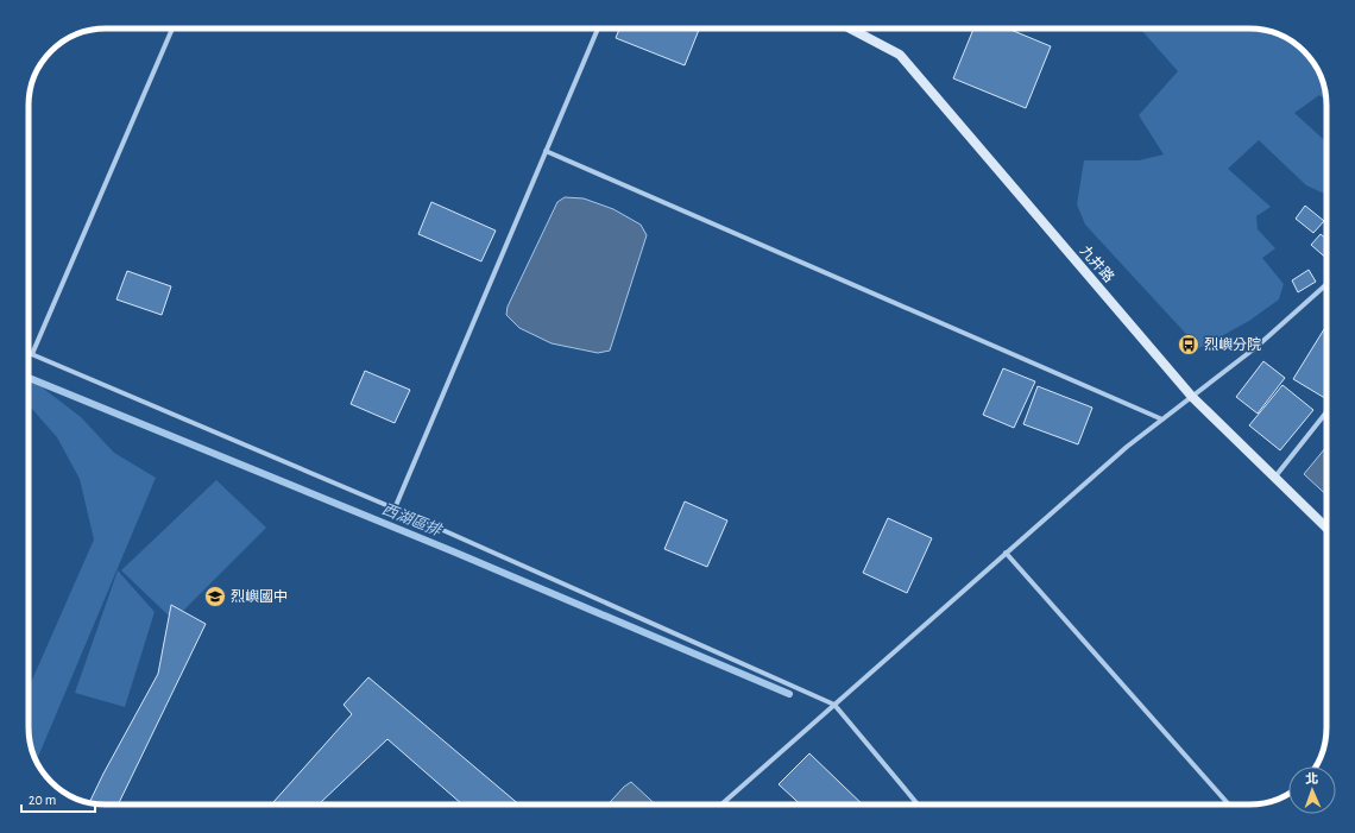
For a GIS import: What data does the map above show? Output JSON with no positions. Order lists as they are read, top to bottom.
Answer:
{
  "streets": {
    "main road": ["九井路"]
  },
  "water": ["西湖區排"],
  "places": {
    "bus stop": ["烈嶼分院"],
    "school or university": ["烈嶼國中"]
  },
  "scale_bar": "20 m",
  "north": "top"
}
